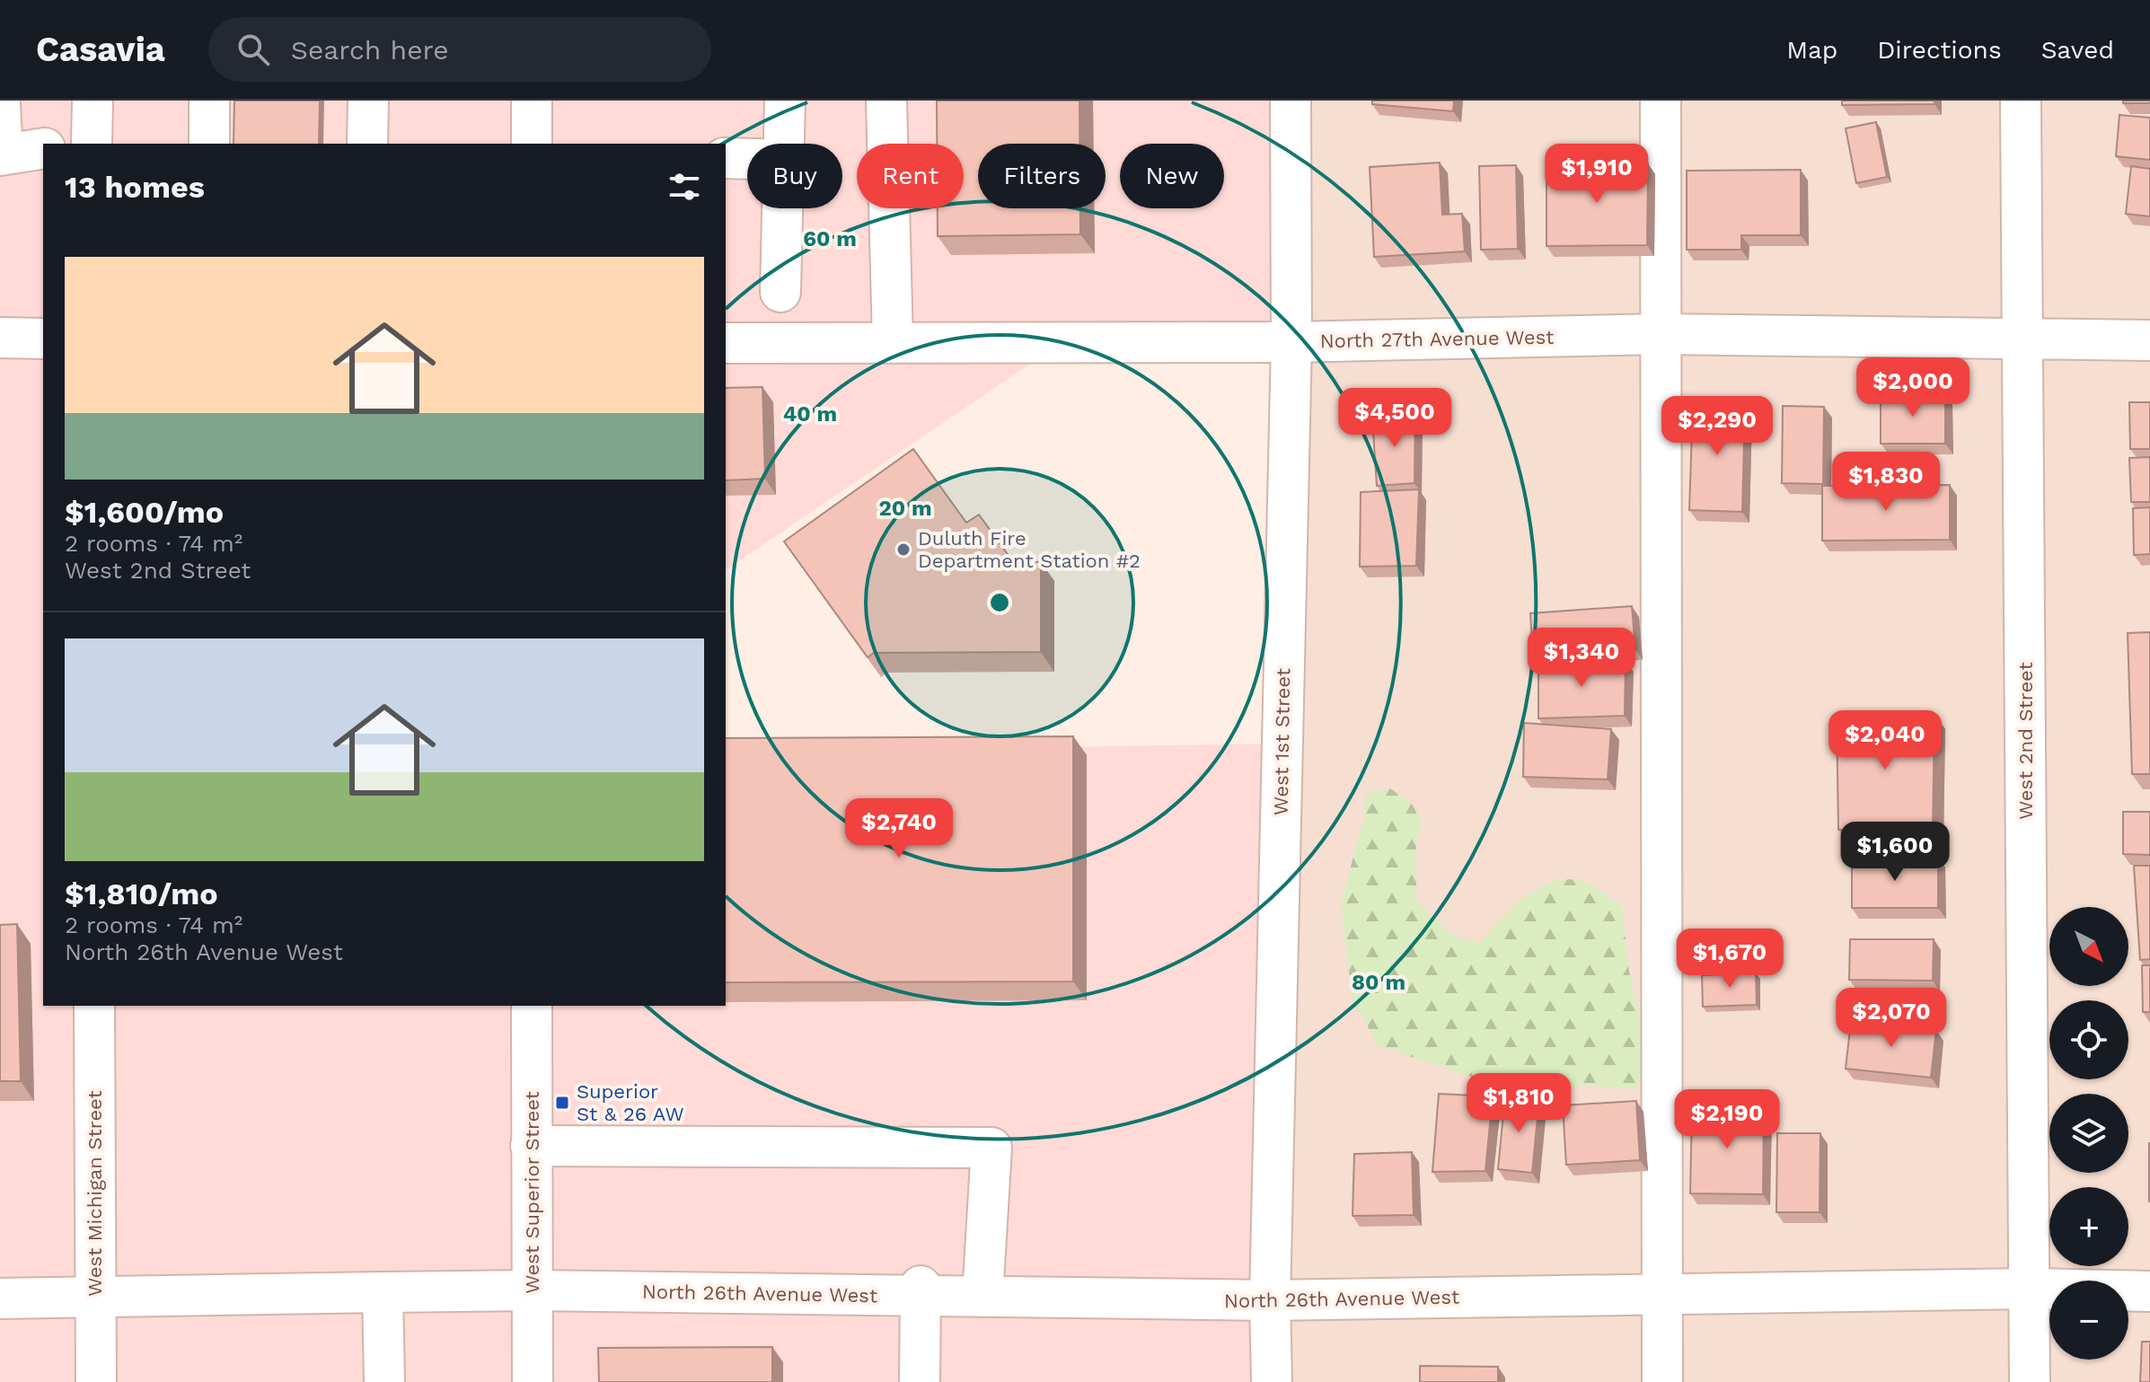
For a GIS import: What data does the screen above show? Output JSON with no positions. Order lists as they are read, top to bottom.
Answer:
{
  "streets": {
    "street": [
      "North 27th Avenue West",
      "West 2nd Street",
      "West 1st Street",
      "West Superior Street",
      "West Michigan Street",
      "North 26th Avenue West"
    ]
  },
  "crossings": [
    ["North 27th Avenue West", "West 2nd Street"],
    ["North 27th Avenue West", "West 1st Street"],
    ["West 2nd Street", "North 26th Avenue West"],
    ["West 1st Street", "North 26th Avenue West"],
    ["West Superior Street", "North 26th Avenue West"],
    ["West Michigan Street", "North 26th Avenue West"]
  ],
  "places": {
    "other": ["Duluth Fire Department Station #2"],
    "transit": ["Superior St & 26 AW"]
  },
  "north": "bottom right",
  "page": {
    "header": "Casavia",
    "search": "Search here",
    "nav": ["Map", "Directions", "Saved"],
    "price": [
      "$1,910",
      "$2,000",
      "$4,500",
      "$2,290",
      "$1,830",
      "$1,340",
      "$2,040",
      "$2,740",
      "$1,600",
      "$1,670",
      "$2,070",
      "$1,810",
      "$2,190"
    ],
    "chip": [
      "Buy",
      "Rent",
      "Filters",
      "New"
    ],
    "heading": "13 homes",
    "list": [
      {
        "name": "$1,600/mo",
        "note": "2 rooms · 74 m² · West 2nd Street"
      },
      {
        "name": "$1,810/mo",
        "note": "2 rooms · 74 m² · North 26th Avenue West"
      }
    ],
    "map_buttons": ["+", "−"]
  },
  "rings": [
    "60 m",
    "40 m",
    "20 m",
    "80 m"
  ]
}
